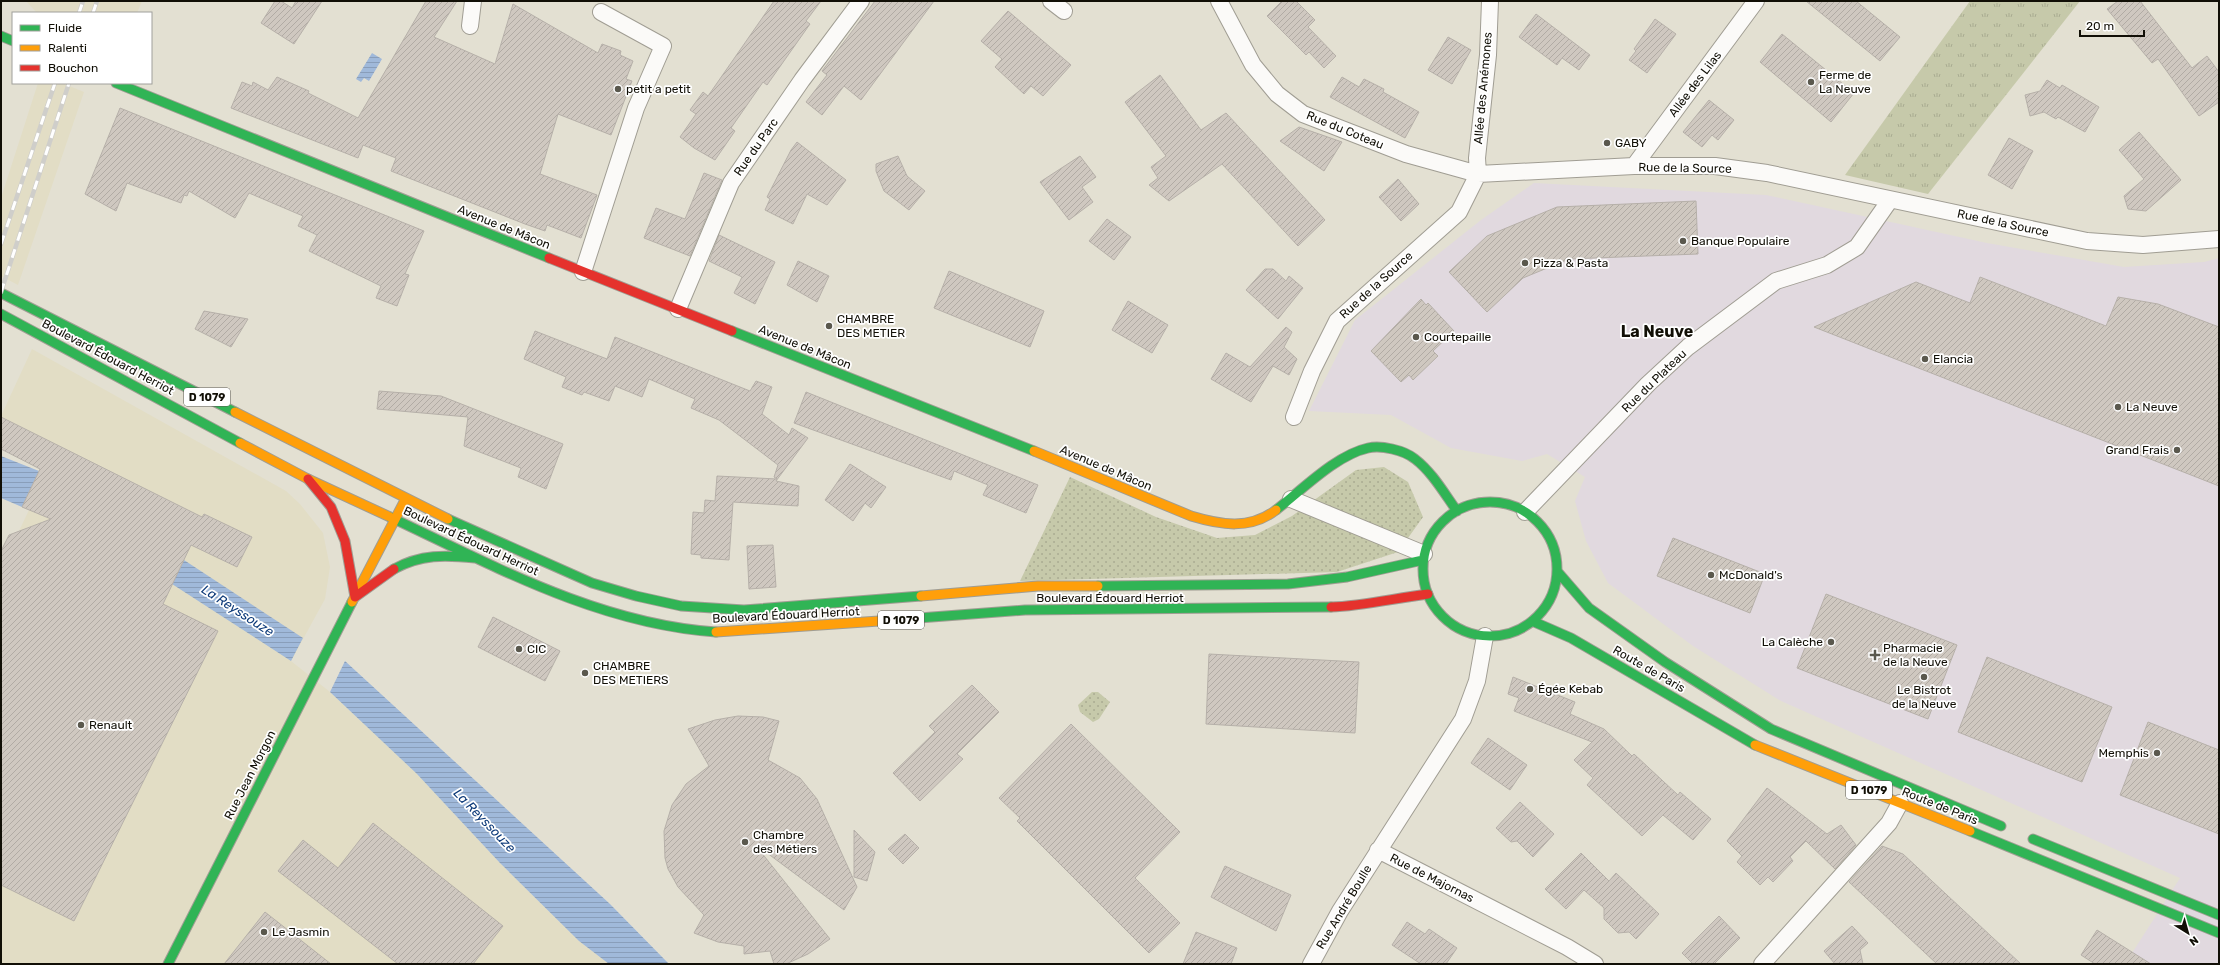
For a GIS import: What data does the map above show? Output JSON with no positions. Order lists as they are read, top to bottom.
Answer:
{
  "streets": {
    "main road": [
      "Avenue de Mâcon",
      "Boulevard Édouard Herriot",
      "D 1079",
      "Route de Paris",
      "Rue Jean Morgon"
    ],
    "street": [
      "Allée des Lilas",
      "Allée des Anémones",
      "Rue du Coteau",
      "Rue du Parc",
      "Rue de la Source",
      "Rue du Plateau",
      "Rue de Majornas",
      "Rue André Boulle"
    ]
  },
  "crossings": [
    ["Allée des Lilas", "Rue de la Source"],
    ["Allée des Anémones", "Rue du Coteau"],
    ["Allée des Anémones", "Rue de la Source"],
    ["Rue du Coteau", "Rue de la Source"],
    ["Rue du Parc", "Avenue de Mâcon"],
    ["Rue de la Source", "Rue du Plateau"],
    ["Avenue de Mâcon", "Boulevard Édouard Herriot"],
    ["Avenue de Mâcon", "Rue du Plateau"],
    ["Avenue de Mâcon", "Route de Paris"],
    ["Avenue de Mâcon", "Rue de Majornas"],
    ["Boulevard Édouard Herriot", "Rue du Plateau"],
    ["Boulevard Édouard Herriot", "Route de Paris"],
    ["Boulevard Édouard Herriot", "Rue Jean Morgon"],
    ["Boulevard Édouard Herriot", "Rue de Majornas"],
    ["Rue du Plateau", "Route de Paris"],
    ["Rue du Plateau", "Rue de Majornas"],
    ["Route de Paris", "Rue de Majornas"],
    ["Rue de Majornas", "Rue André Boulle"]
  ],
  "districts": ["La Neuve"],
  "water": ["La Reyssouze"],
  "places": {
    "other": [
      "Ferme de La Neuve",
      "petit a petit",
      "GABY",
      "Banque Populaire",
      "Pizza & Pasta",
      "CHAMBRE DES METIER",
      "Courtepaille",
      "Elancia",
      "La Neuve",
      "Grand Frais",
      "McDonald's",
      "La Calèche",
      "CIC",
      "CHAMBRE DES METIERS",
      "Le Bistrot de la Neuve",
      "Égée Kebab",
      "Renault",
      "Memphis",
      "Chambre des Métiers",
      "Le Jasmin"
    ],
    "health": ["Pharmacie de la Neuve"]
  },
  "legend": ["Fluide", "Ralenti", "Bouchon"],
  "scale_bar": "20 m",
  "north": "bottom right"
}
